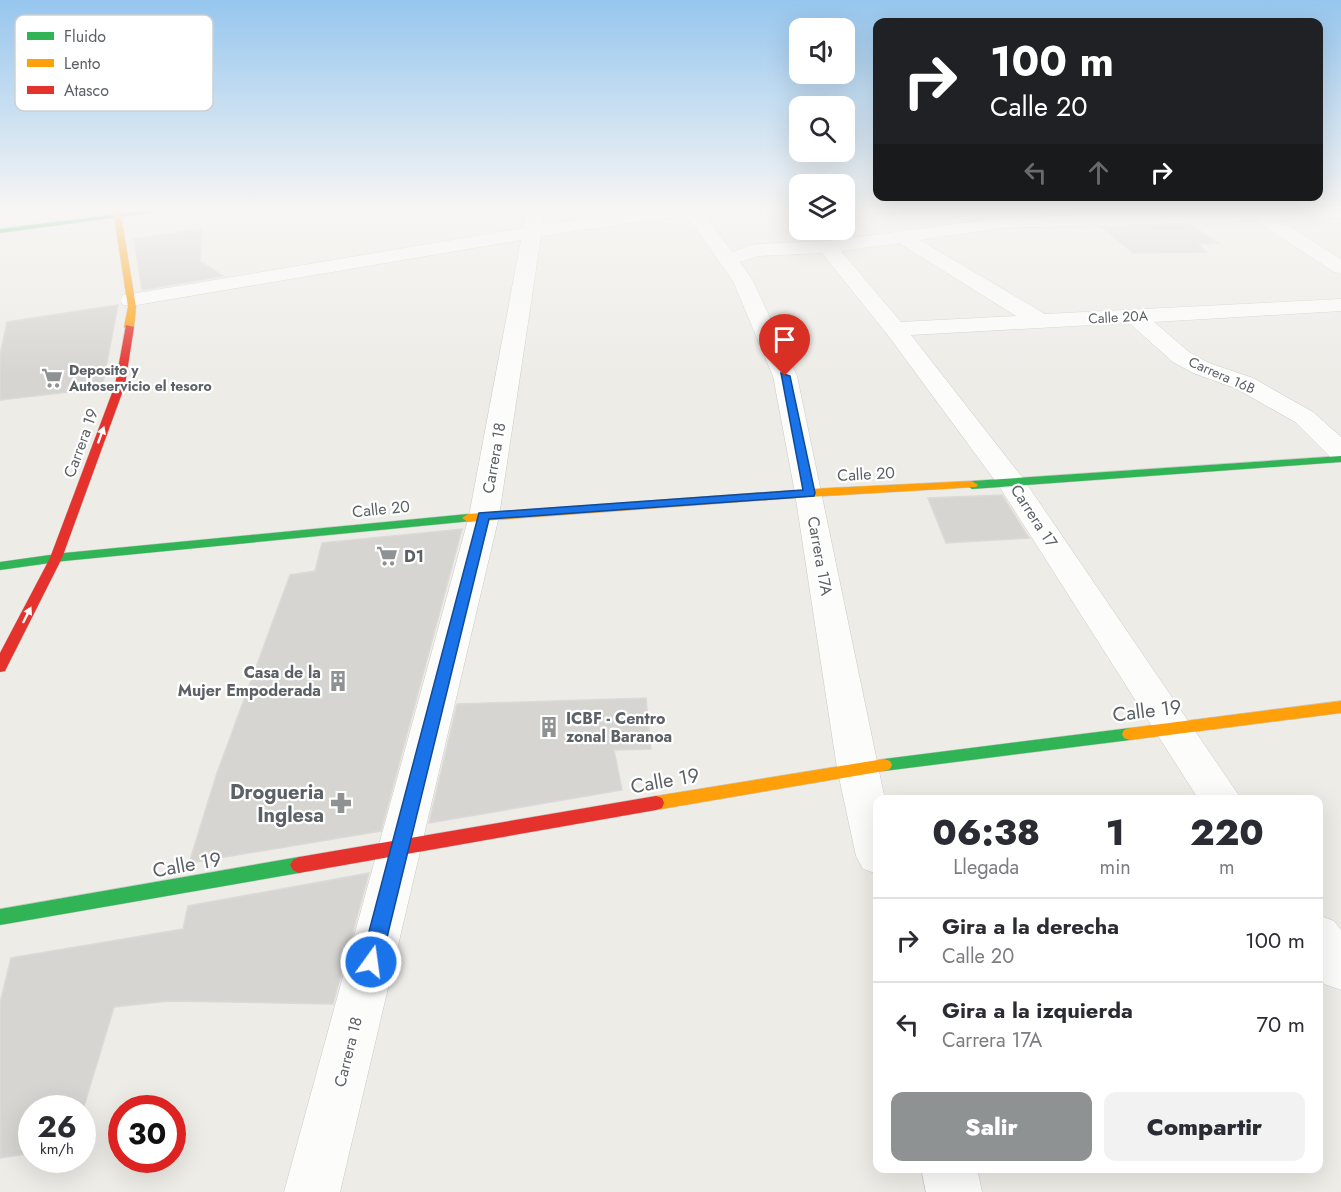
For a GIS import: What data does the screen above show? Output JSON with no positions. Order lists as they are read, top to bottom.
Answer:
{
  "streets": {
    "street": [
      "Calle 20A",
      "Carrera 16B",
      "Carrera 19",
      "Carrera 18",
      "Calle 20",
      "Carrera 17",
      "Carrera 17A",
      "Calle 19"
    ]
  },
  "crossings": [
    ["Calle 20A", "Carrera 16B"],
    ["Calle 20A", "Carrera 17"],
    ["Carrera 19", "Calle 20"],
    ["Carrera 18", "Calle 20"],
    ["Carrera 18", "Calle 19"],
    ["Calle 20", "Carrera 17"],
    ["Calle 20", "Carrera 17A"],
    ["Carrera 17", "Calle 19"],
    ["Carrera 17A", "Calle 19"]
  ],
  "one_way": ["Carrera 19"],
  "places": {
    "supermarket": ["Deposito y Autoservicio el tesoro", "D1"],
    "building": ["Casa de la Mujer Empoderada", "ICBF - Centro zonal Baranoa"],
    "pharmacy": ["Drogueria Inglesa"]
  },
  "legend": ["Fluido", "Lento", "Atasco"],
  "page": {
    "turn": ["100 m", "Calle 20"],
    "eta": [
      "06:38",
      "Llegada",
      "1",
      "min",
      "220",
      "m"
    ],
    "list": [
      {
        "name": "Gira a la derecha",
        "note": "Calle 20",
        "value": "100 m"
      },
      {
        "name": "Gira a la izquierda",
        "note": "Carrera 17A",
        "value": "70 m"
      }
    ],
    "buttons": ["Salir", "Compartir"],
    "speed": "26 km/h",
    "limit": "30"
  }
}
